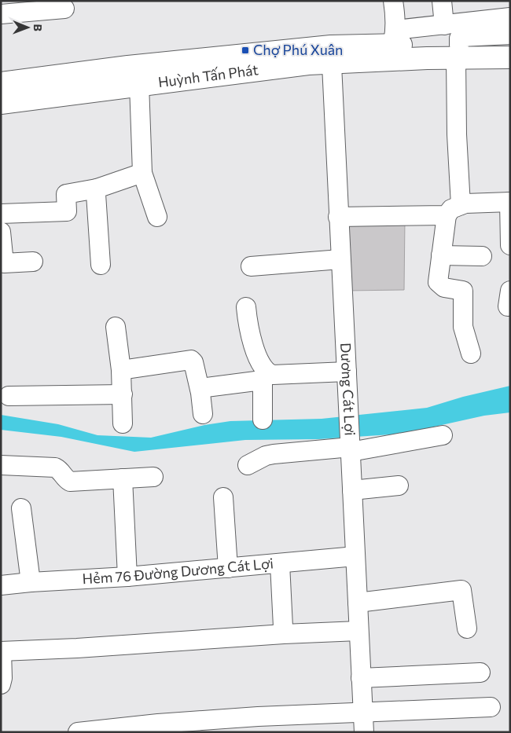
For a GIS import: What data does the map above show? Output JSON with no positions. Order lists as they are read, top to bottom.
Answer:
{
  "streets": {
    "main road": ["Huỳnh Tấn Phát"],
    "street": ["Dương Cát Lợi", "Hẻm 76 Đường Dương Cát Lợi"]
  },
  "crossings": [
    ["Huỳnh Tấn Phát", "Dương Cát Lợi"],
    ["Dương Cát Lợi", "Hẻm 76 Đường Dương Cát Lợi"]
  ],
  "places": {
    "transit": ["Chợ Phú Xuân"]
  },
  "north": "right"
}
